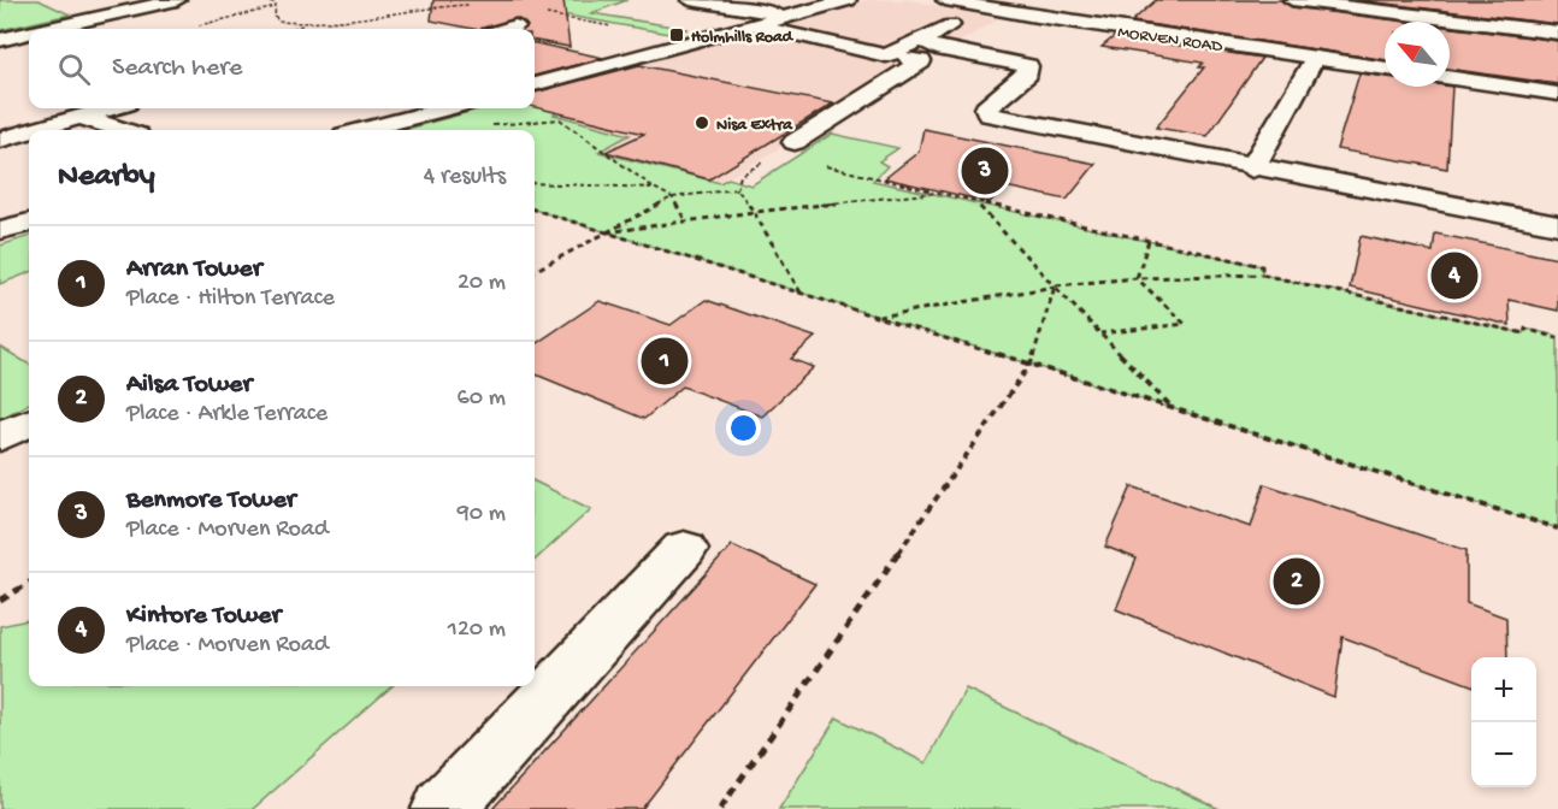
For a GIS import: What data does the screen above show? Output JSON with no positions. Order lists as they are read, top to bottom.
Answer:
{
  "streets": {
    "street": ["MORVEN ROAD"]
  },
  "places": {
    "transit": ["Holmhills Road"],
    "other": ["Nisa Extra"]
  },
  "north": "top left",
  "page": {
    "search": "Search here",
    "heading": ["Nearby", "4 results"],
    "pins": [
      "3",
      "4",
      "1",
      "2"
    ],
    "list": [
      {
        "mark": "1",
        "name": "Arran Tower",
        "note": "Place · Hilton Terrace",
        "value": "20 m"
      },
      {
        "mark": "2",
        "name": "Ailsa Tower",
        "note": "Place · Arkle Terrace",
        "value": "60 m"
      },
      {
        "mark": "3",
        "name": "Benmore Tower",
        "note": "Place · Morven Road",
        "value": "90 m"
      },
      {
        "mark": "4",
        "name": "Kintore Tower",
        "note": "Place · Morven Road",
        "value": "120 m"
      }
    ],
    "map_buttons": ["+", "−"]
  }
}
